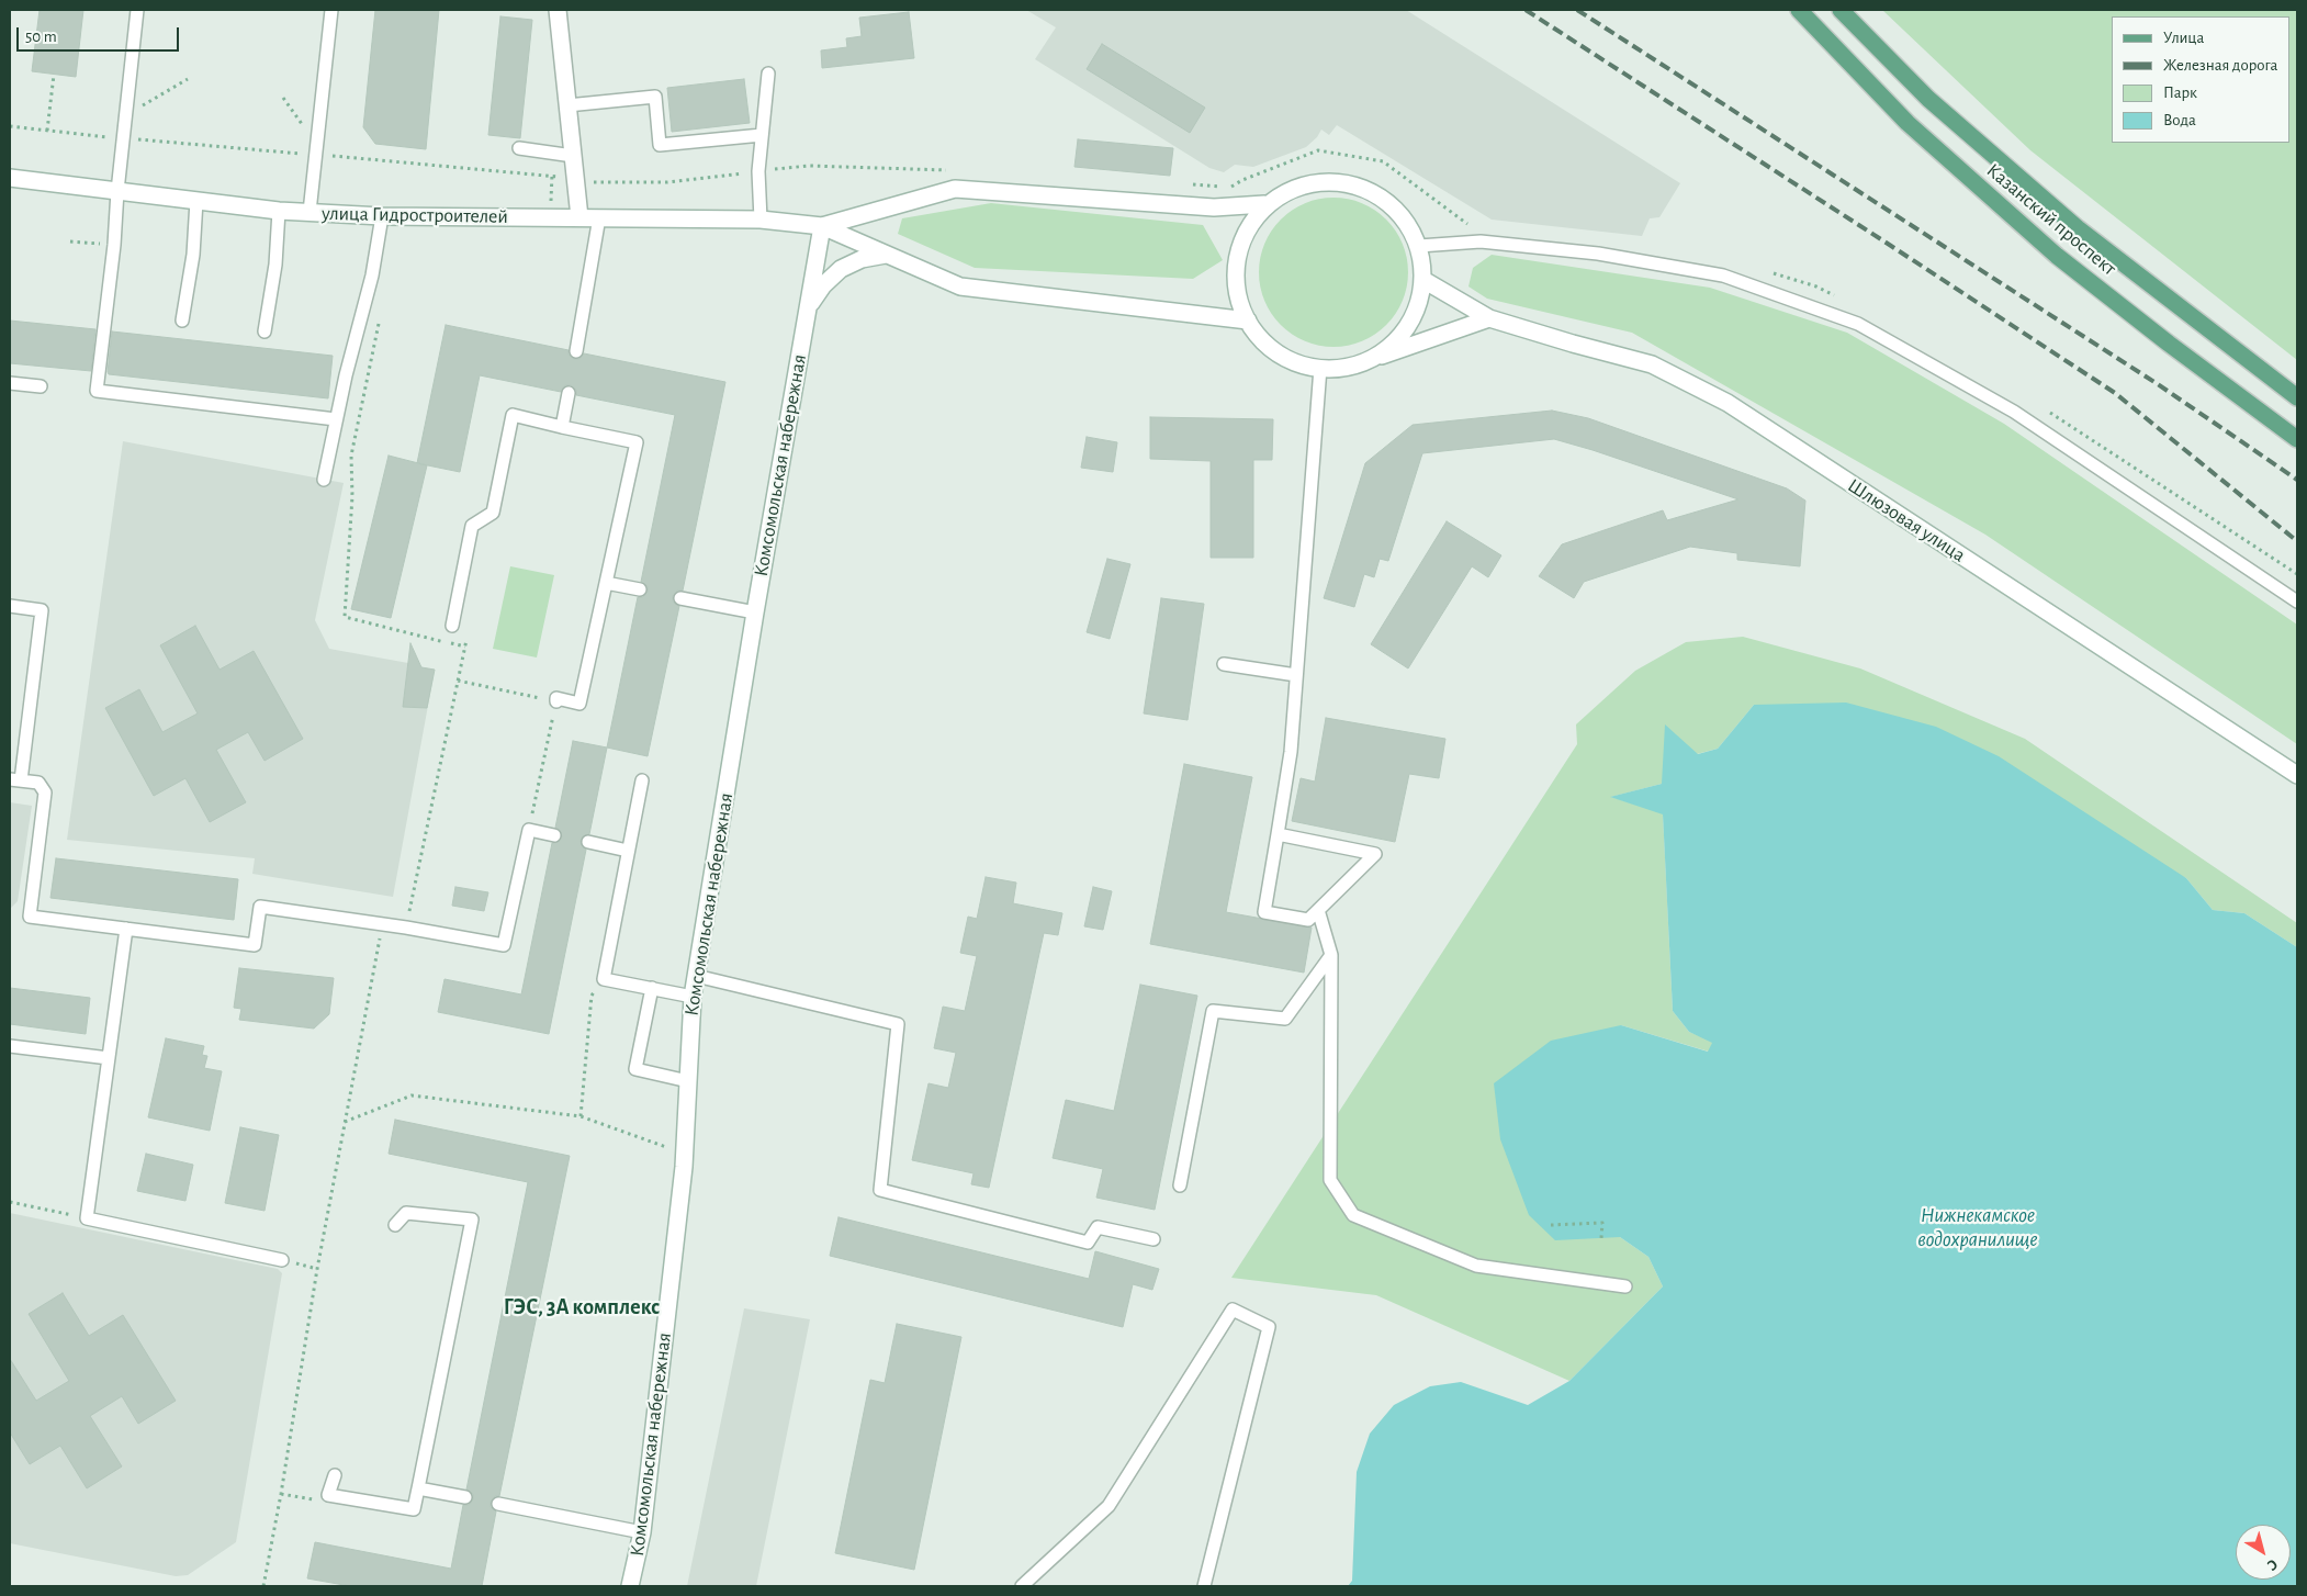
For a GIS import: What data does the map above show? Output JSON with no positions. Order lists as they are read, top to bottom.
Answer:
{
  "streets": {
    "main road": ["Казанский проспект"],
    "street": ["улица Гидростроителей", "Комсомольская набережная", "Шлюзовая улица"]
  },
  "crossings": [
    ["улица Гидростроителей", "Комсомольская набережная"]
  ],
  "districts": ["ГЭС, 3А комплекс"],
  "water": ["Нижнекамское водохранилище"],
  "legend": [
    "Улица",
    "Железная дорога",
    "Парк",
    "Вода"
  ],
  "scale_bar": "50 m",
  "north": "bottom right"
}
